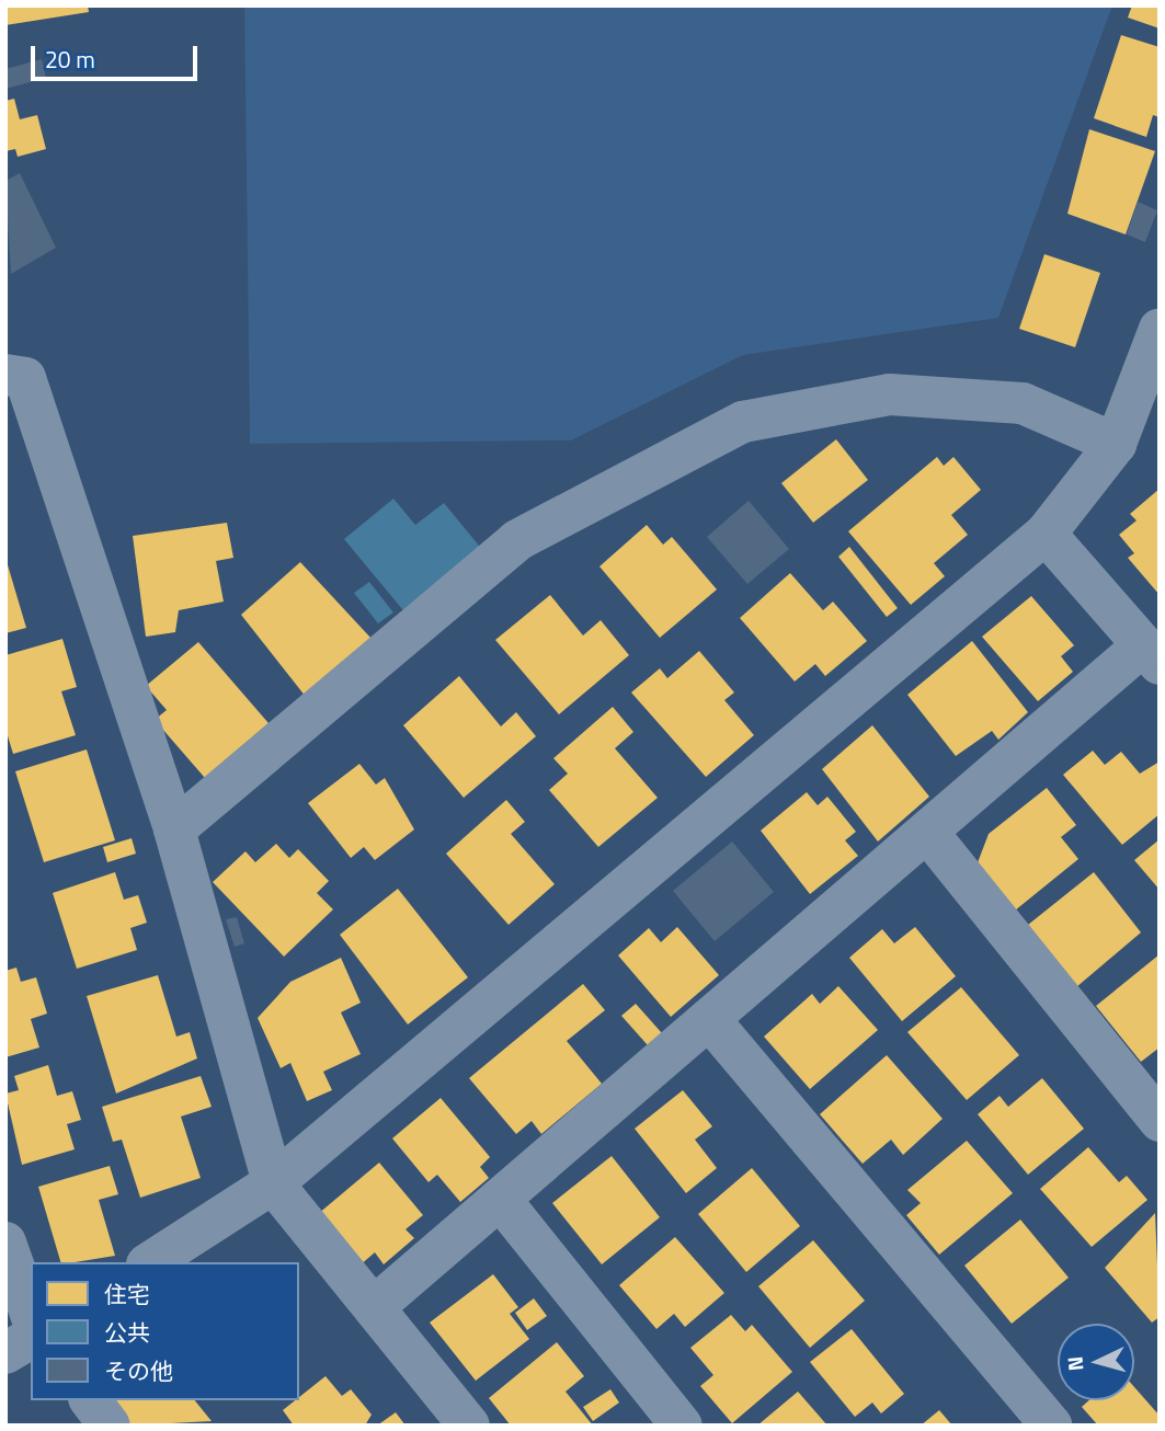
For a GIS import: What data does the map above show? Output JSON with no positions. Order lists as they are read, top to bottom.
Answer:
{
  "legend": ["住宅", "公共", "その他"],
  "scale_bar": "20 m",
  "north": "left"
}
